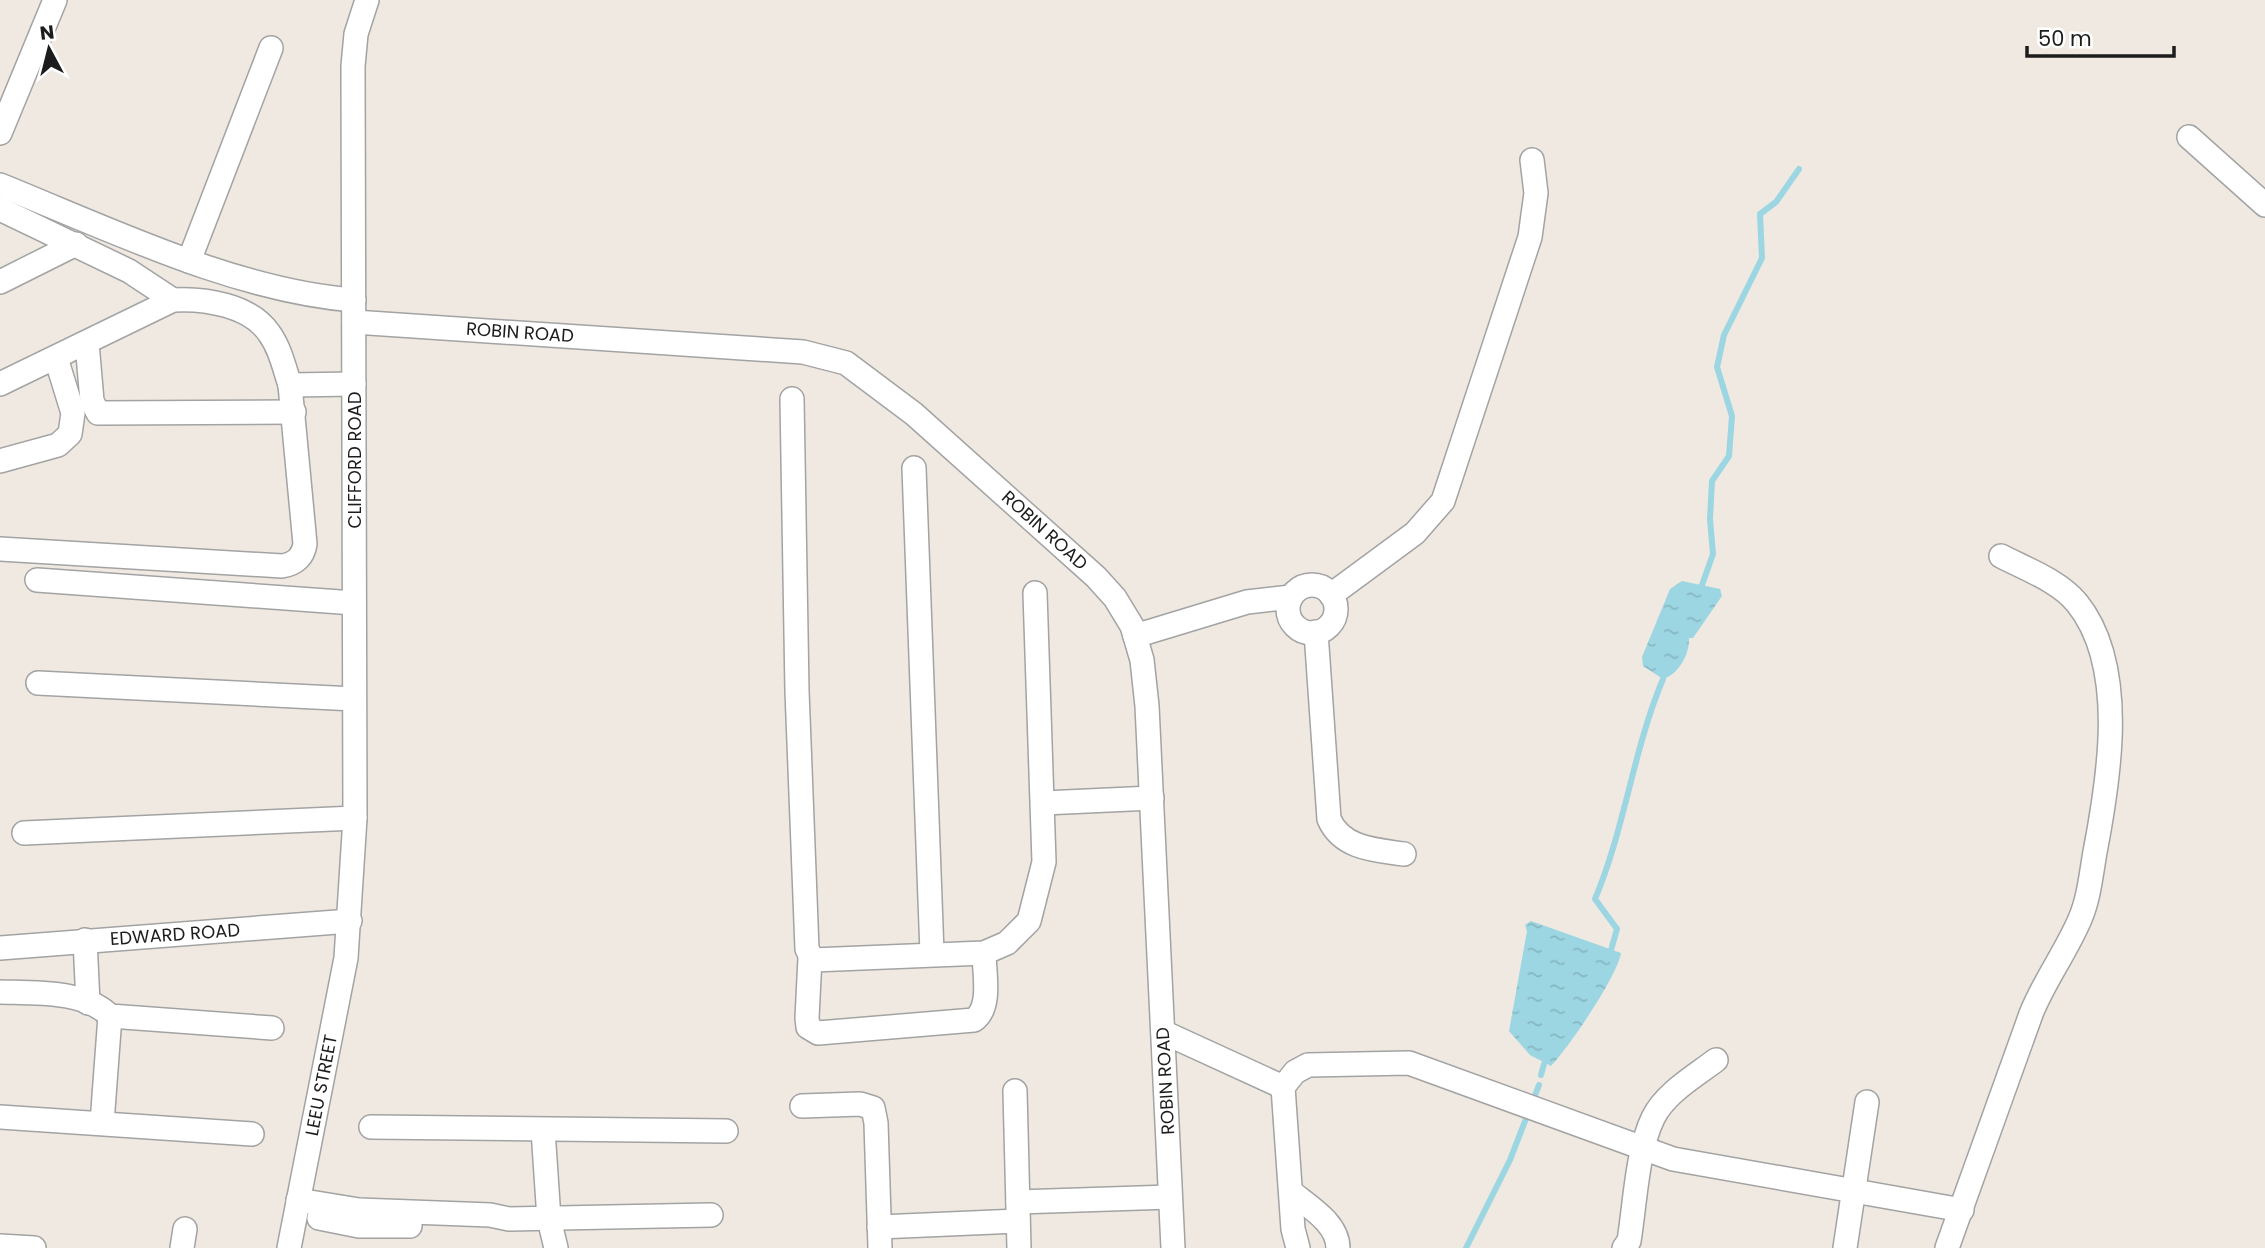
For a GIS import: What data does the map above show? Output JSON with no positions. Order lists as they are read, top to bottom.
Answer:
{
  "streets": {
    "street": [
      "ROBIN ROAD",
      "CLIFFORD ROAD",
      "EDWARD ROAD",
      "LEEU STREET"
    ]
  },
  "crossings": [
    ["ROBIN ROAD", "CLIFFORD ROAD"],
    ["CLIFFORD ROAD", "EDWARD ROAD"],
    ["CLIFFORD ROAD", "LEEU STREET"],
    ["EDWARD ROAD", "LEEU STREET"]
  ],
  "scale_bar": "50 m",
  "north": "top"
}
